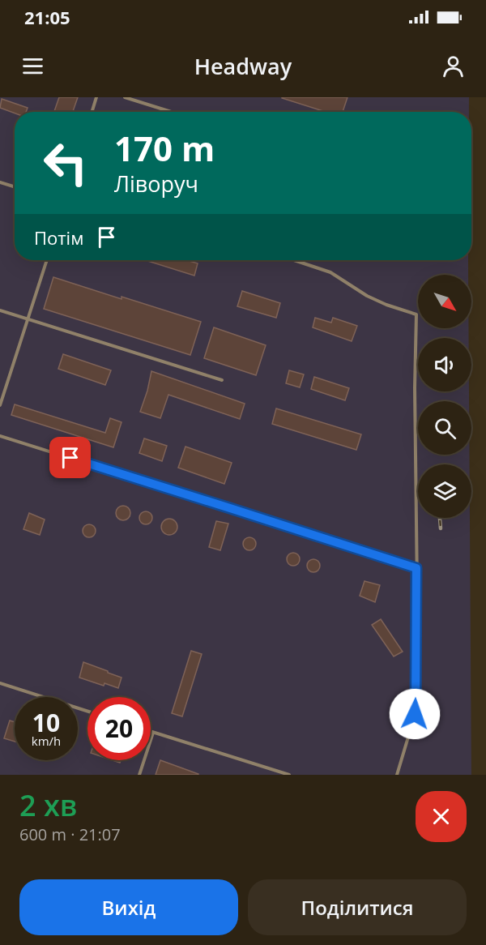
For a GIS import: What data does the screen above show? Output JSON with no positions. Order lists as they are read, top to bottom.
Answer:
{
  "north": "bottom right",
  "page": {
    "status": "21:05",
    "header": "Headway",
    "turn": ["170 m", "Ліворуч"],
    "then": "Потім",
    "speed": "10 km/h",
    "limit": "20",
    "heading": ["2 хв", "600 m · 21:07"],
    "buttons": ["Вихід", "Поділитися"]
  }
}
